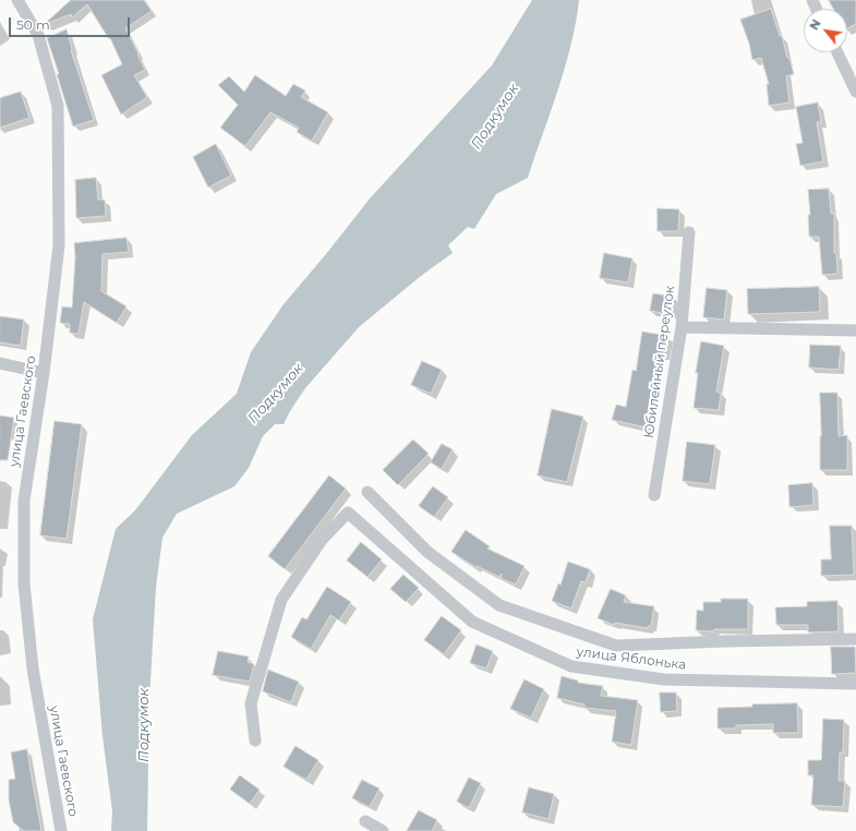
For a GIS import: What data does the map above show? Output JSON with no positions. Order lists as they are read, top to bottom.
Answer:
{
  "streets": {
    "street": ["Юбилейный переулок", "улица Гаевского", "улица Яблонька"]
  },
  "water": ["Подкумок"],
  "scale_bar": "50 m",
  "north": "top left"
}
